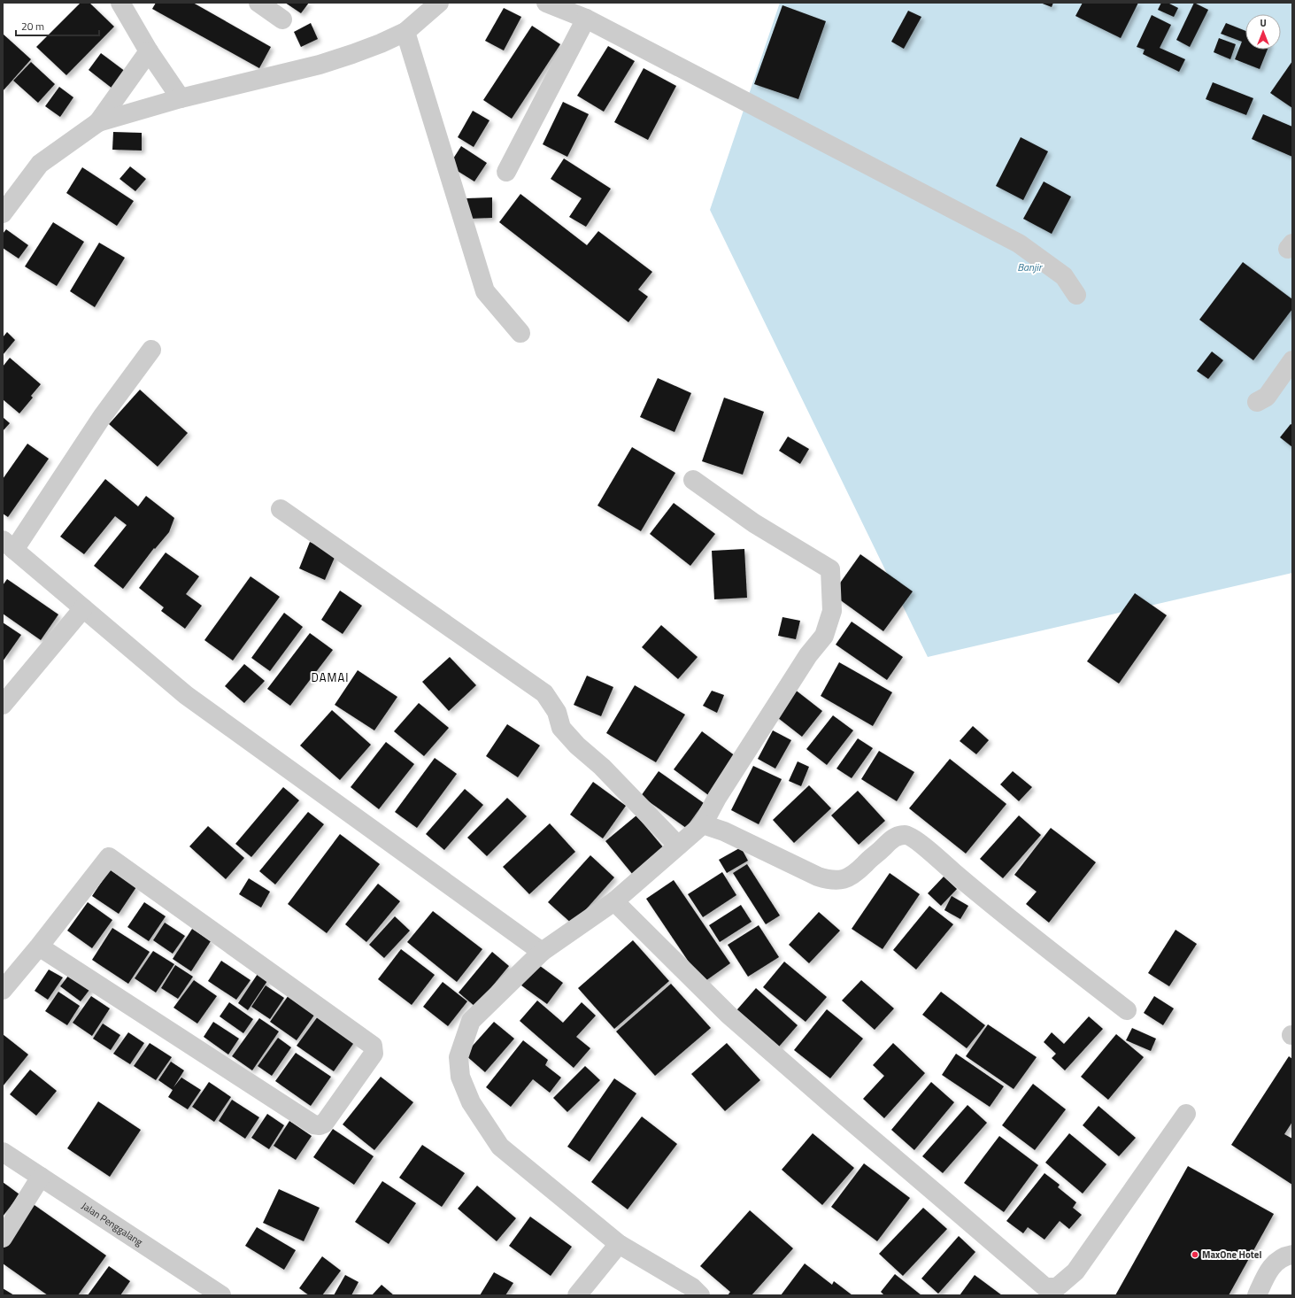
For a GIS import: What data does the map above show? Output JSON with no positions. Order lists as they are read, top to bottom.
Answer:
{
  "streets": {
    "street": ["Jalan Penggalang"]
  },
  "districts": ["DAMAI"],
  "water": ["Banjir"],
  "places": ["MaxOne Hotel"],
  "scale_bar": "20 m",
  "north": "top"
}
